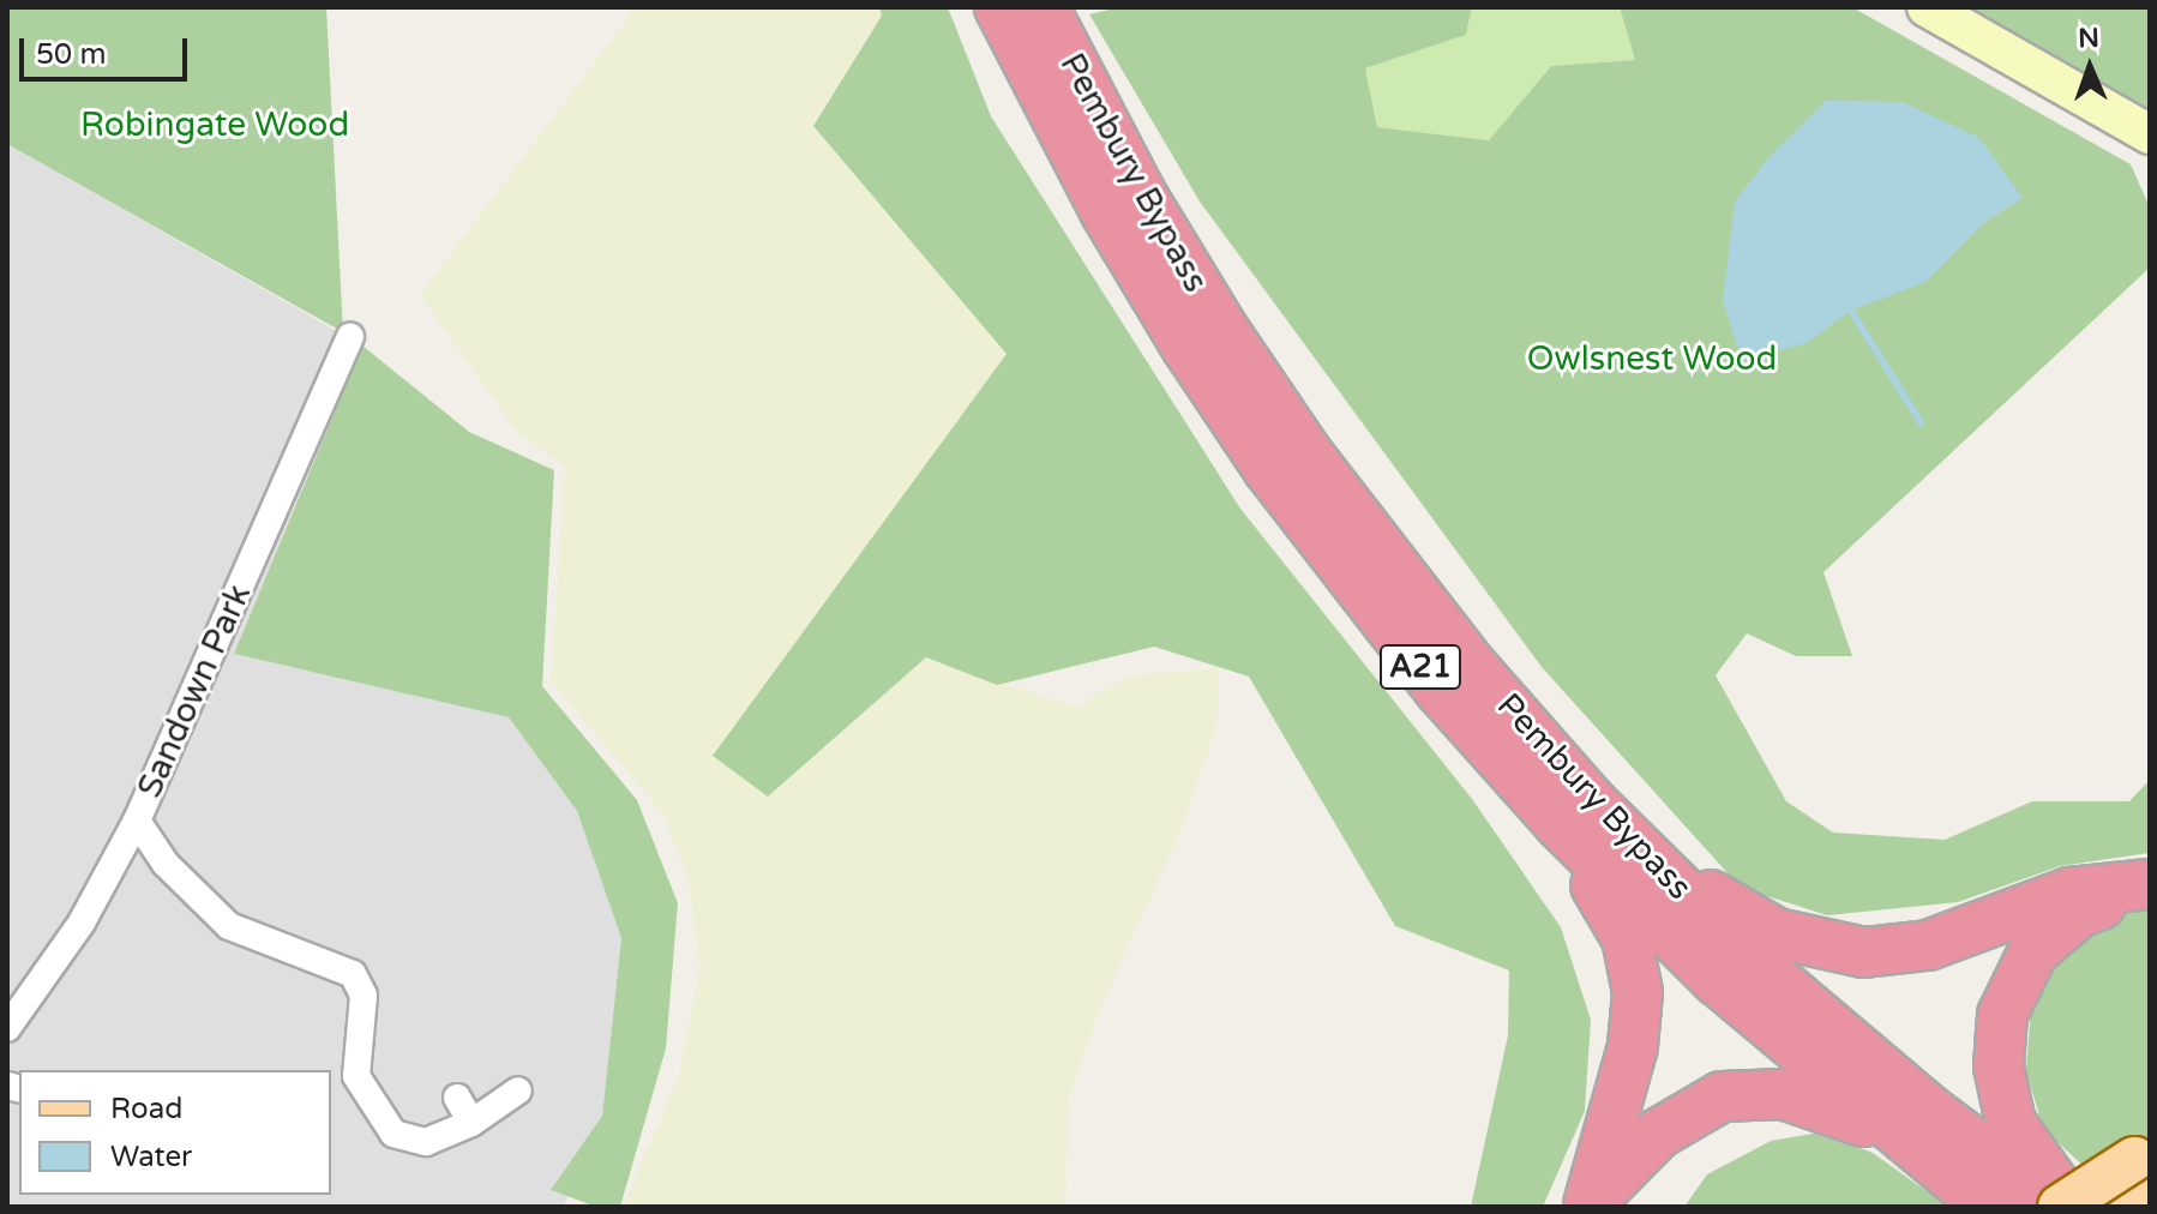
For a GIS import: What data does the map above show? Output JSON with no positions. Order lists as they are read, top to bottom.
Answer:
{
  "streets": {
    "highway": ["Pembury Bypass", "A21"],
    "street": ["Sandown Park"]
  },
  "crossings": [
    ["Pembury Bypass", "A21"]
  ],
  "parks": ["Robingate Wood", "Owlsnest Wood"],
  "legend": ["Road", "Water"],
  "scale_bar": "50 m",
  "north": "top"
}
